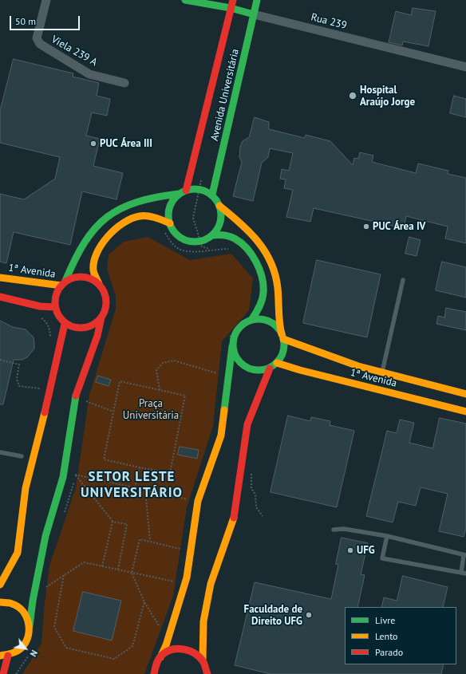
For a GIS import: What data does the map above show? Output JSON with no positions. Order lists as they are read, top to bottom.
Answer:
{
  "streets": {
    "main road": ["Rua 239", "Avenida Universitária", "1ª Avenida"],
    "street": ["Viela 239 A"]
  },
  "crossings": [
    ["Rua 239", "Avenida Universitária"]
  ],
  "districts": ["SETOR LESTE UNIVERSITÁRIO"],
  "parks": ["Praça Universitária"],
  "places": [
    "Hospital Araújo Jorge",
    "PUC Área III",
    "PUC Área IV",
    "UFG",
    "Faculdade de Direito UFG"
  ],
  "legend": ["Livre", "Lento", "Parado"],
  "scale_bar": "50 m",
  "north": "bottom right"
}
